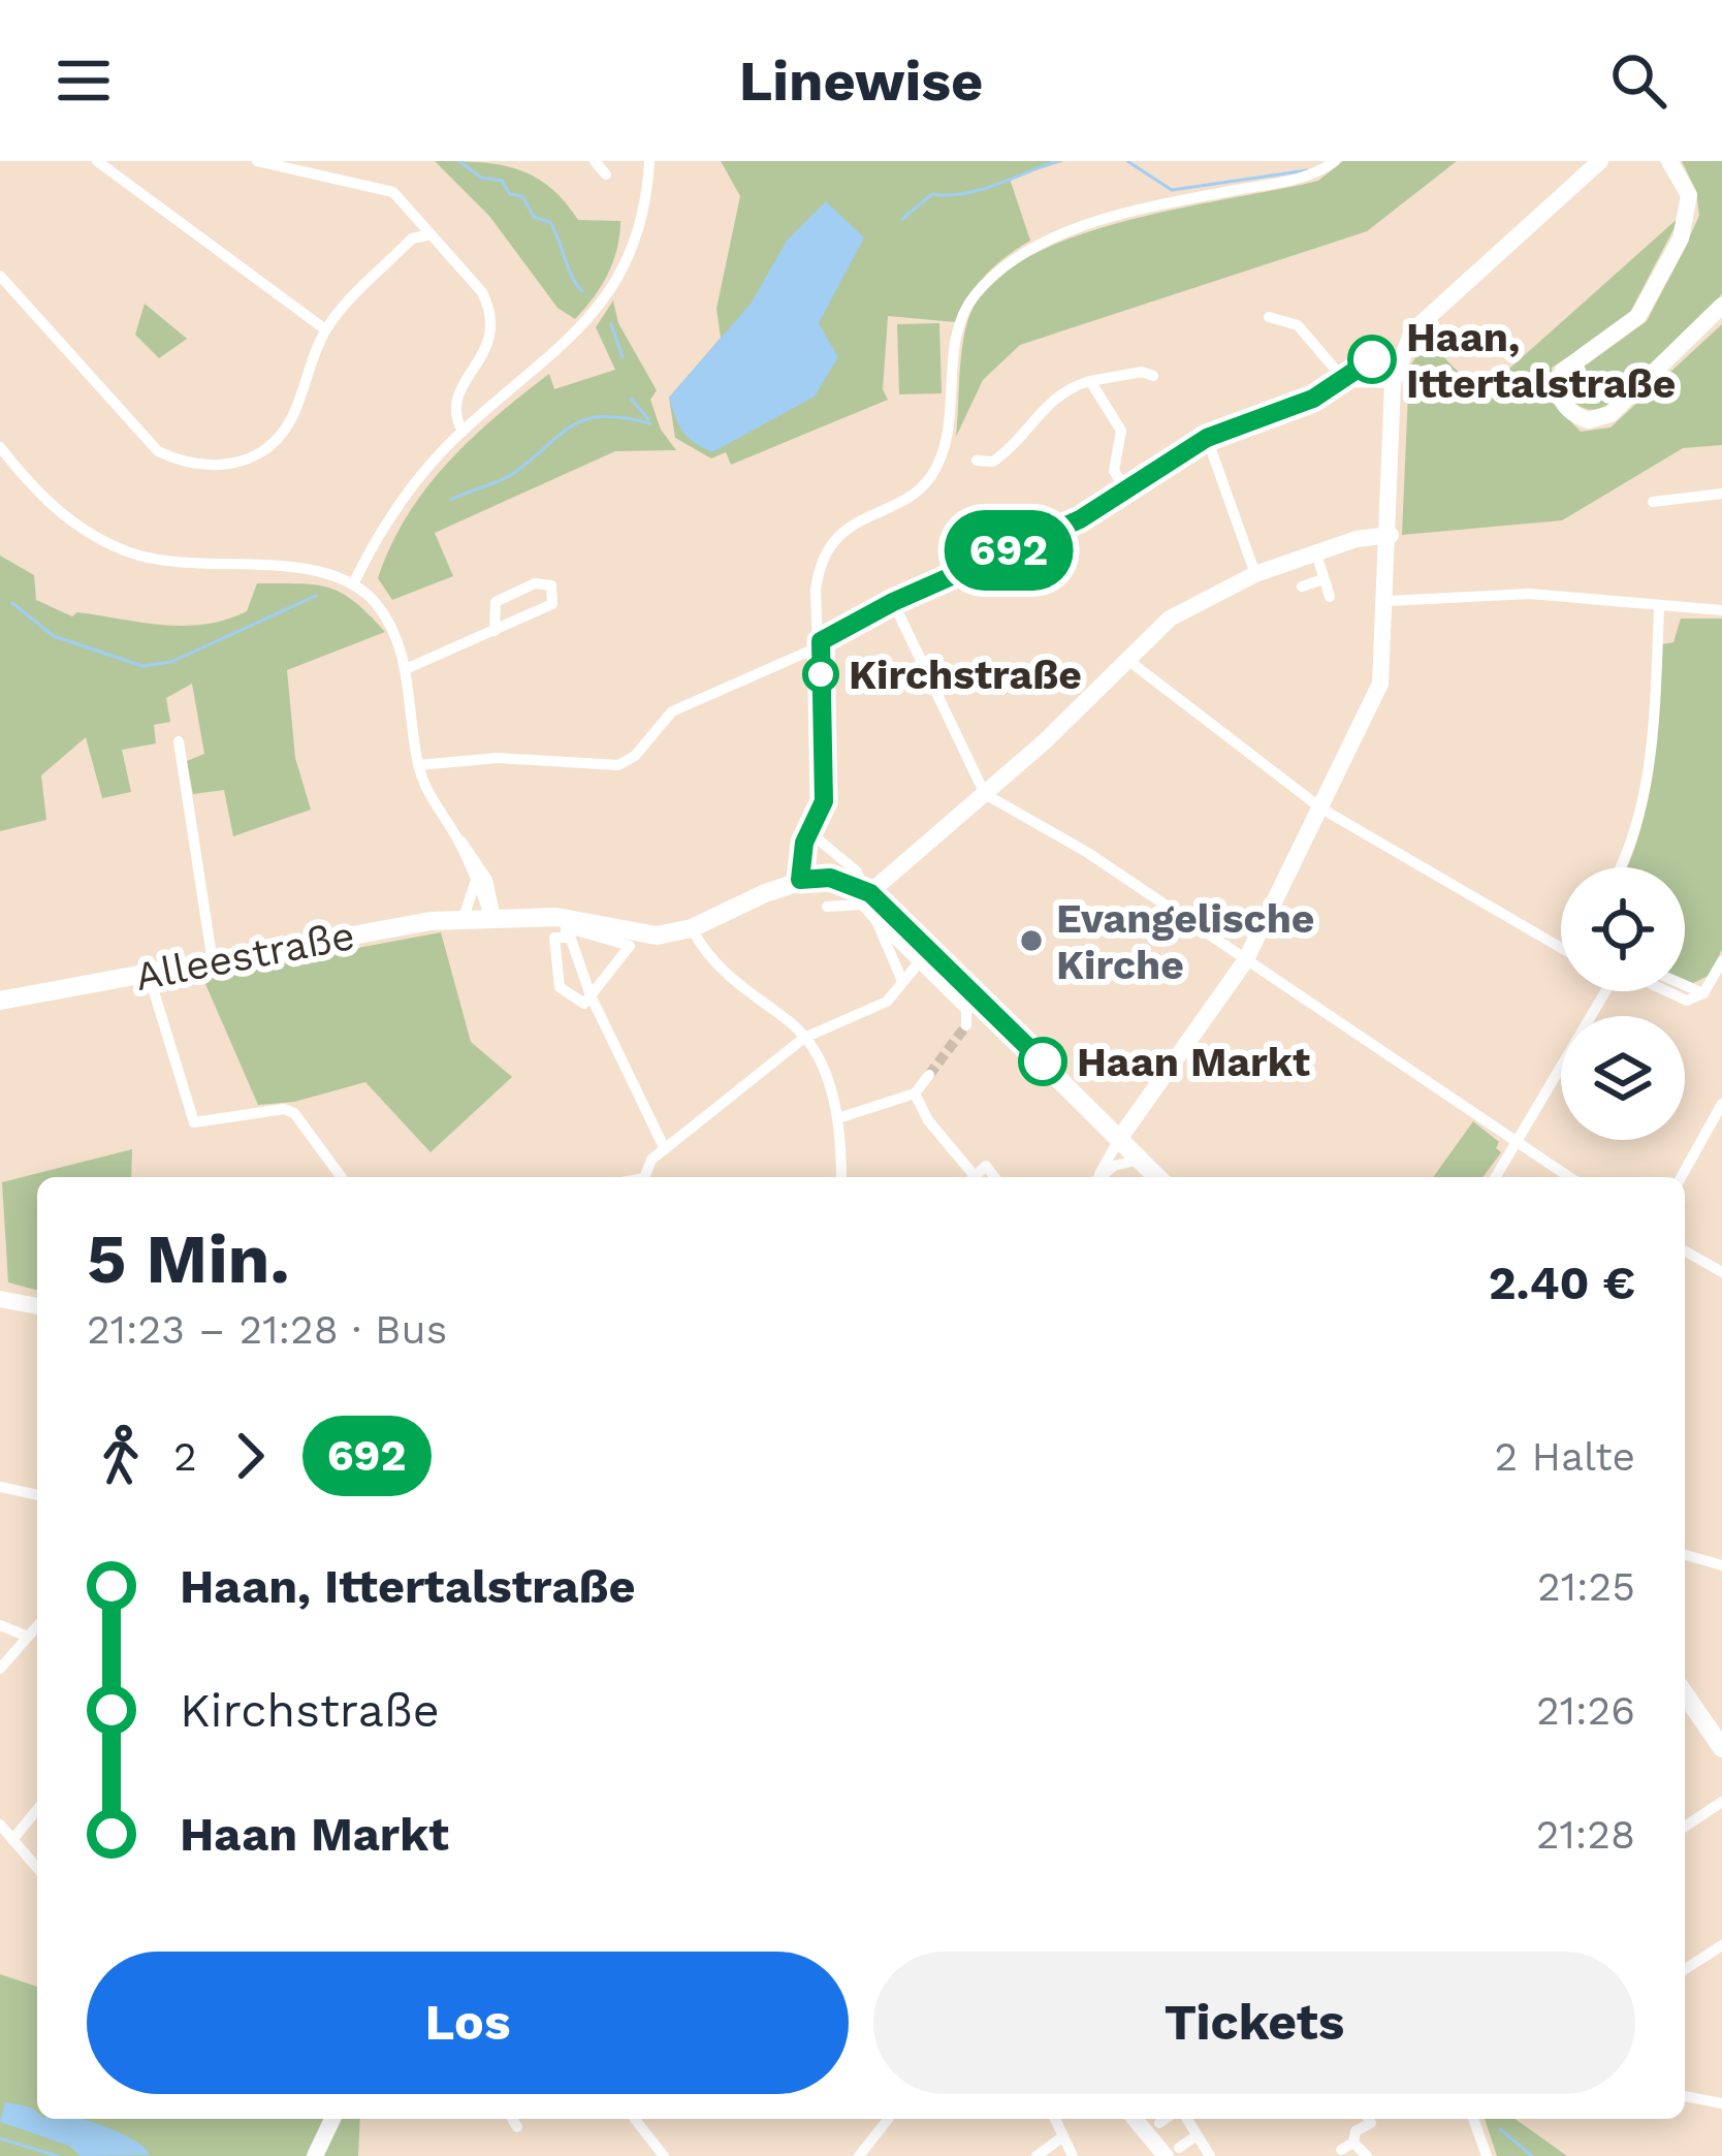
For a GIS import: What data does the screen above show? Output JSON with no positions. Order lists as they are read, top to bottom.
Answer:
{
  "streets": {
    "main road": ["Alleestraße"]
  },
  "places": [
    "Haan, Ittertalstraße",
    "Kirchstraße",
    "Evangelische Kirche",
    "Haan Markt"
  ],
  "lines": ["bus line 692"],
  "page": {
    "header": "Linewise",
    "on_map": "692",
    "heading": ["5 Min.", "21:23 – 21:28 · Bus", "2.40 €"],
    "legs": ["2", "692", "2 Halte"],
    "list": [
      {
        "name": "Haan, Ittertalstraße",
        "value": "21:25"
      },
      {
        "name": "Kirchstraße",
        "value": "21:26"
      },
      {
        "name": "Haan Markt",
        "value": "21:28"
      }
    ],
    "buttons": ["Los", "Tickets"]
  }
}
